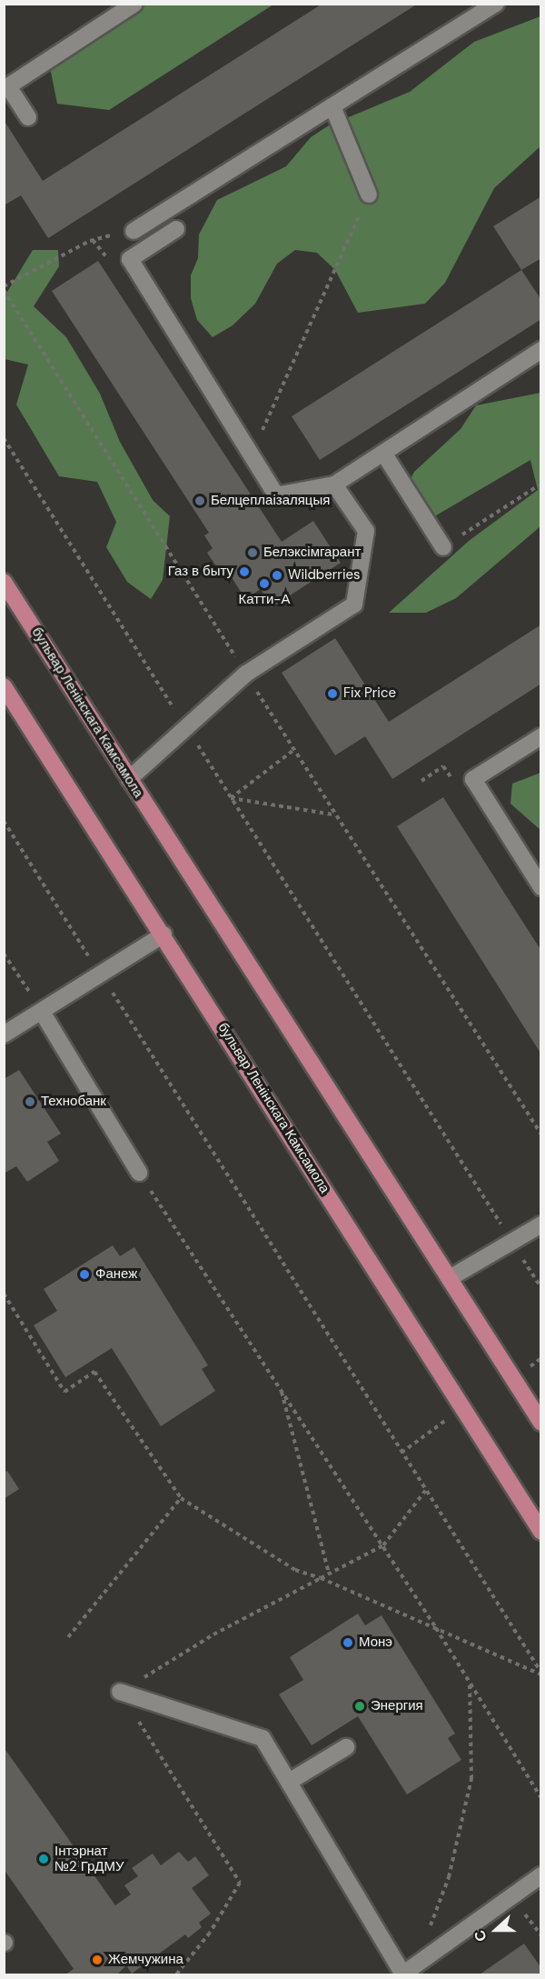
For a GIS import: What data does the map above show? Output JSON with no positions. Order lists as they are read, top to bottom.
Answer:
{
  "streets": {
    "main road": ["бульвар Ленінскага Камсамола"]
  },
  "places": [
    "Белцеплаізаляцыя",
    "Белэксімгарант",
    "Газ в быту",
    "Wildberries",
    "Катти-А",
    "Fix Price",
    "Технобанк",
    "Фанеж",
    "Монэ",
    "Энергия",
    "Інтэрнат №2 ГрДМУ",
    "Жемчужина"
  ],
  "north": "left"
}
